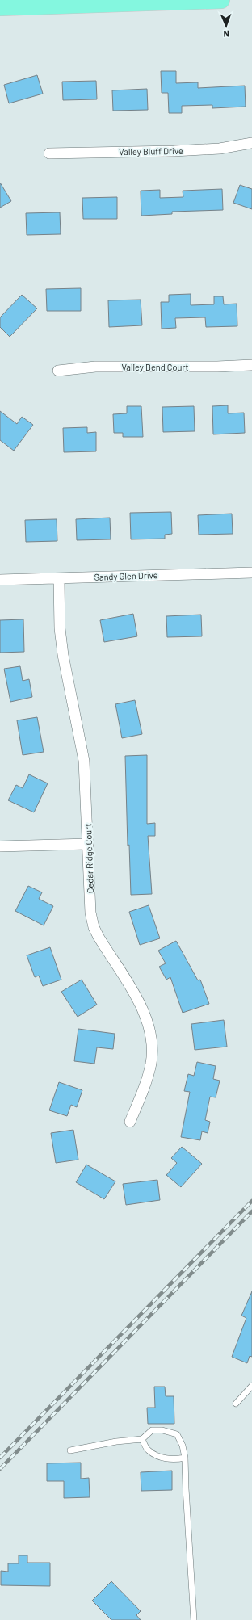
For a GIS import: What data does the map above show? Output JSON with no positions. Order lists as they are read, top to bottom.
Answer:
{
  "streets": {
    "street": [
      "Valley Bluff Drive",
      "Valley Bend Court",
      "Sandy Glen Drive",
      "Cedar Ridge Court"
    ]
  },
  "crossings": [
    ["Sandy Glen Drive", "Cedar Ridge Court"]
  ],
  "north": "bottom"
}
